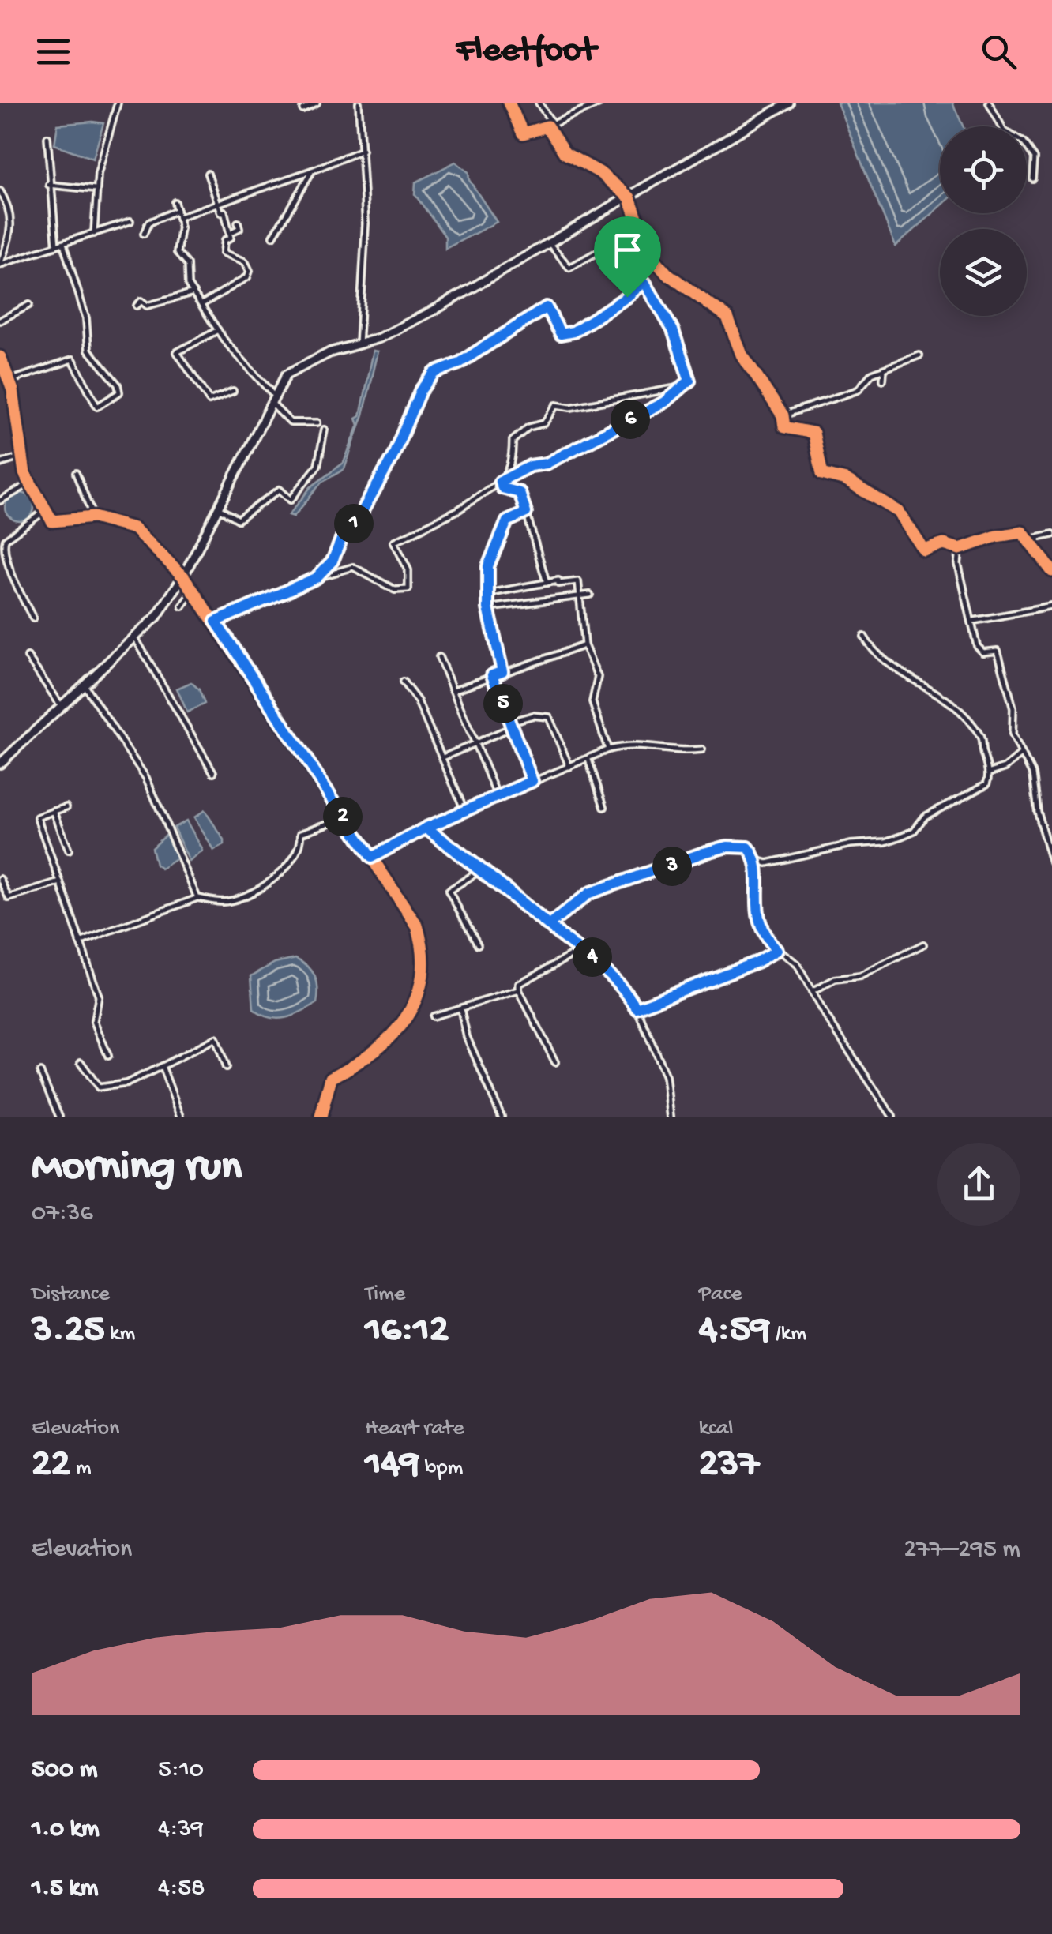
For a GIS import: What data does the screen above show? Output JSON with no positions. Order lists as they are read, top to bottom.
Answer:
{
  "page": {
    "header": "Fleetfoot",
    "pins": [
      "6",
      "1",
      "5",
      "2",
      "3",
      "4"
    ],
    "heading": ["Morning run", "07:36"],
    "stats": [
      ["Distance", "3.25 km"],
      ["Time", "16:12"],
      ["Pace", "4:59 /km"],
      ["Elevation", "22 m"],
      ["Heart rate", "149 bpm"],
      ["kcal", "237"]
    ],
    "chart": ["Elevation", "277–295 m"],
    "list": [
      {
        "name": "500 m",
        "note": "5:10"
      },
      {
        "name": "1.0 km",
        "note": "4:39"
      },
      {
        "name": "1.5 km",
        "note": "4:58"
      }
    ]
  }
}
